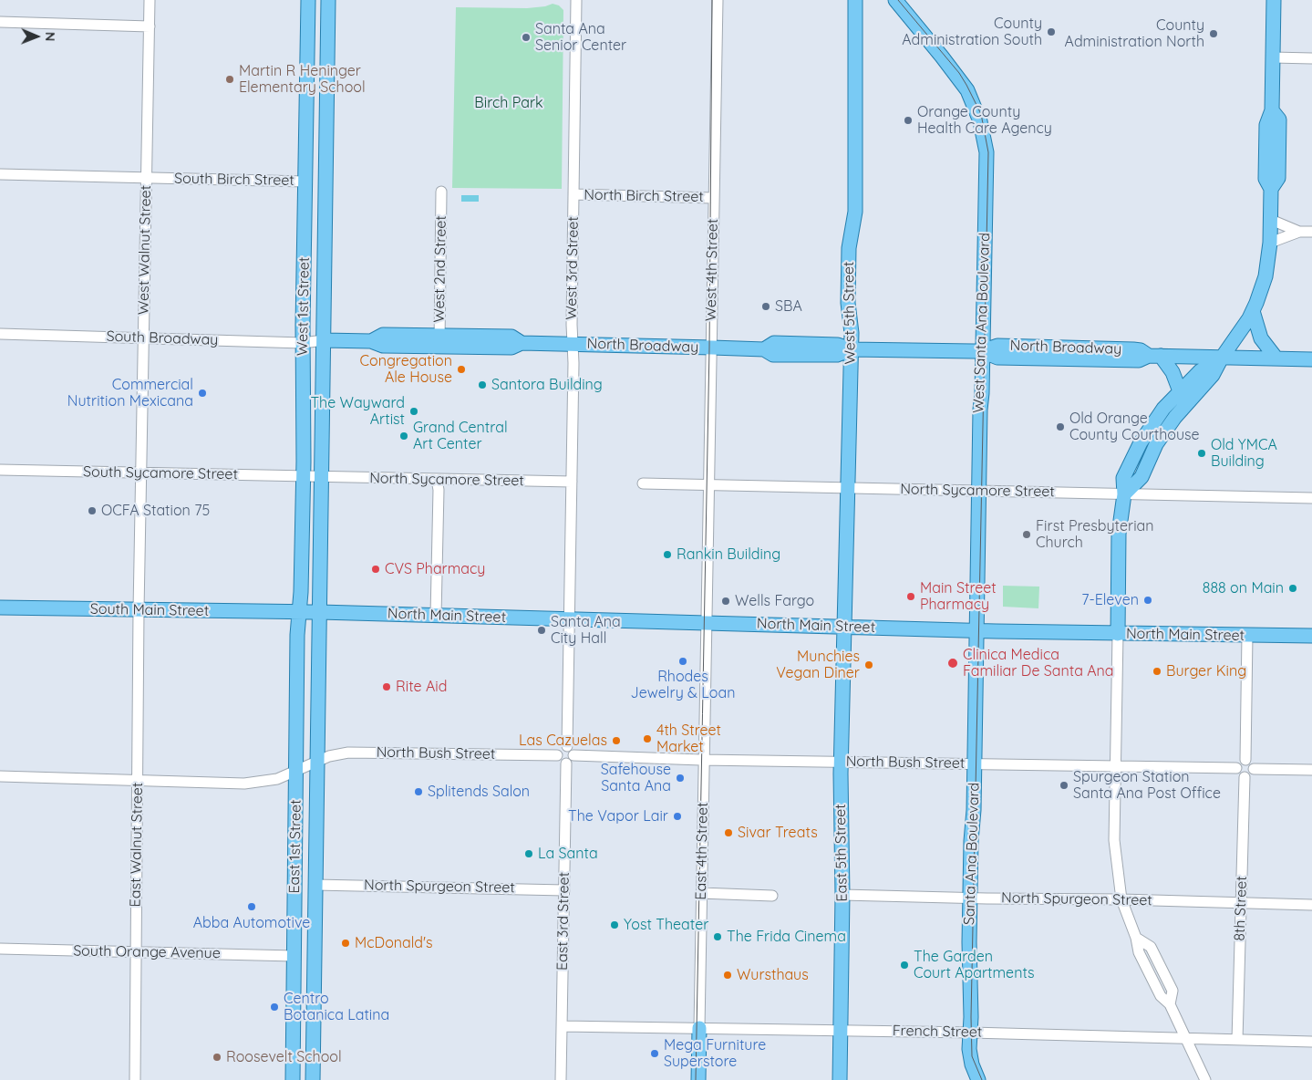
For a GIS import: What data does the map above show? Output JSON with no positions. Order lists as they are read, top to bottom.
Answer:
{
  "streets": {
    "main road": [
      "West 1st Street",
      "West 5th Street",
      "West Santa Ana Boulevard",
      "North Broadway",
      "South Main Street",
      "North Main Street",
      "East 1st Street",
      "East 4th Street",
      "East 5th Street",
      "Santa Ana Boulevard"
    ],
    "street": [
      "South Birch Street",
      "North Birch Street",
      "West Walnut Street",
      "West 3rd Street",
      "West 2nd Street",
      "West 4th Street",
      "South Broadway",
      "South Sycamore Street",
      "North Sycamore Street",
      "North Bush Street",
      "East Walnut Street",
      "North Spurgeon Street",
      "8th Street",
      "East 3rd Street",
      "South Orange Avenue",
      "French Street"
    ]
  },
  "crossings": [
    ["South Birch Street", "West Walnut Street"],
    ["South Birch Street", "West 1st Street"],
    ["North Birch Street", "West 3rd Street"],
    ["North Birch Street", "West 4th Street"],
    ["West Walnut Street", "South Broadway"],
    ["West Walnut Street", "South Sycamore Street"],
    ["West Walnut Street", "South Main Street"],
    ["West Walnut Street", "East Walnut Street"],
    ["West 3rd Street", "North Broadway"],
    ["West 3rd Street", "North Sycamore Street"],
    ["West 3rd Street", "North Main Street"],
    ["West 2nd Street", "North Broadway"],
    ["West 4th Street", "North Broadway"],
    ["West 4th Street", "North Sycamore Street"],
    ["West 4th Street", "North Main Street"],
    ["West 4th Street", "East 4th Street"],
    ["West 1st Street", "South Broadway"],
    ["West 1st Street", "North Broadway"],
    ["West 1st Street", "South Sycamore Street"],
    ["West 1st Street", "North Sycamore Street"],
    ["West 1st Street", "South Main Street"],
    ["West 1st Street", "North Main Street"],
    ["West 1st Street", "East 1st Street"],
    ["West 5th Street", "North Broadway"],
    ["West 5th Street", "North Sycamore Street"],
    ["West 5th Street", "North Main Street"],
    ["West 5th Street", "East 5th Street"],
    ["West Santa Ana Boulevard", "North Broadway"],
    ["West Santa Ana Boulevard", "North Sycamore Street"],
    ["West Santa Ana Boulevard", "North Main Street"],
    ["West Santa Ana Boulevard", "Santa Ana Boulevard"],
    ["South Broadway", "North Broadway"],
    ["South Sycamore Street", "North Sycamore Street"],
    ["South Main Street", "North Main Street"],
    ["South Main Street", "East Walnut Street"],
    ["South Main Street", "East 1st Street"],
    ["North Main Street", "East 1st Street"],
    ["North Main Street", "East 4th Street"],
    ["North Main Street", "East 5th Street"],
    ["North Bush Street", "East Walnut Street"],
    ["North Bush Street", "East 1st Street"],
    ["North Bush Street", "East 4th Street"],
    ["North Bush Street", "East 5th Street"],
    ["North Bush Street", "Santa Ana Boulevard"],
    ["North Bush Street", "8th Street"],
    ["North Bush Street", "East 3rd Street"],
    ["East Walnut Street", "South Orange Avenue"],
    ["East 1st Street", "North Spurgeon Street"],
    ["East 1st Street", "South Orange Avenue"],
    ["East 4th Street", "French Street"],
    ["East 5th Street", "North Spurgeon Street"],
    ["East 5th Street", "French Street"],
    ["Santa Ana Boulevard", "North Spurgeon Street"],
    ["Santa Ana Boulevard", "French Street"],
    ["North Spurgeon Street", "8th Street"],
    ["North Spurgeon Street", "East 3rd Street"],
    ["8th Street", "French Street"],
    ["East 3rd Street", "French Street"]
  ],
  "parks": ["Birch Park"],
  "places": [
    "County Administration South",
    "County Administration North",
    "Santa Ana Senior Center",
    "Martin R Heninger Elementary School",
    "Orange County Health Care Agency",
    "SBA",
    "Congregation Ale House",
    "Santora Building",
    "Commercial Nutrition Mexicana",
    "The Wayward Artist",
    "Old Orange County Courthouse",
    "Grand Central Art Center",
    "Old YMCA Building",
    "OCFA Station 75",
    "First Presbyterian Church",
    "Rankin Building",
    "CVS Pharmacy",
    "888 on Main",
    "Main Street Pharmacy",
    "7-Eleven",
    "Wells Fargo",
    "Santa Ana City Hall",
    "Rhodes Jewelry & Loan",
    "Clinica Medica Familiar De Santa Ana",
    "Munchies Vegan Diner",
    "Burger King",
    "Rite Aid",
    "4th Street Market",
    "Las Cazuelas",
    "Safehouse Santa Ana",
    "Spurgeon Station Santa Ana Post Office",
    "Splitends Salon",
    "The Vapor Lair",
    "Sivar Treats",
    "La Santa",
    "Abba Automotive",
    "Yost Theater",
    "The Frida Cinema",
    "McDonald's",
    "The Garden Court Apartments",
    "Wursthaus",
    "Centro Botanica Latina",
    "Mega Furniture Superstore",
    "Roosevelt School"
  ],
  "north": "right"
}
